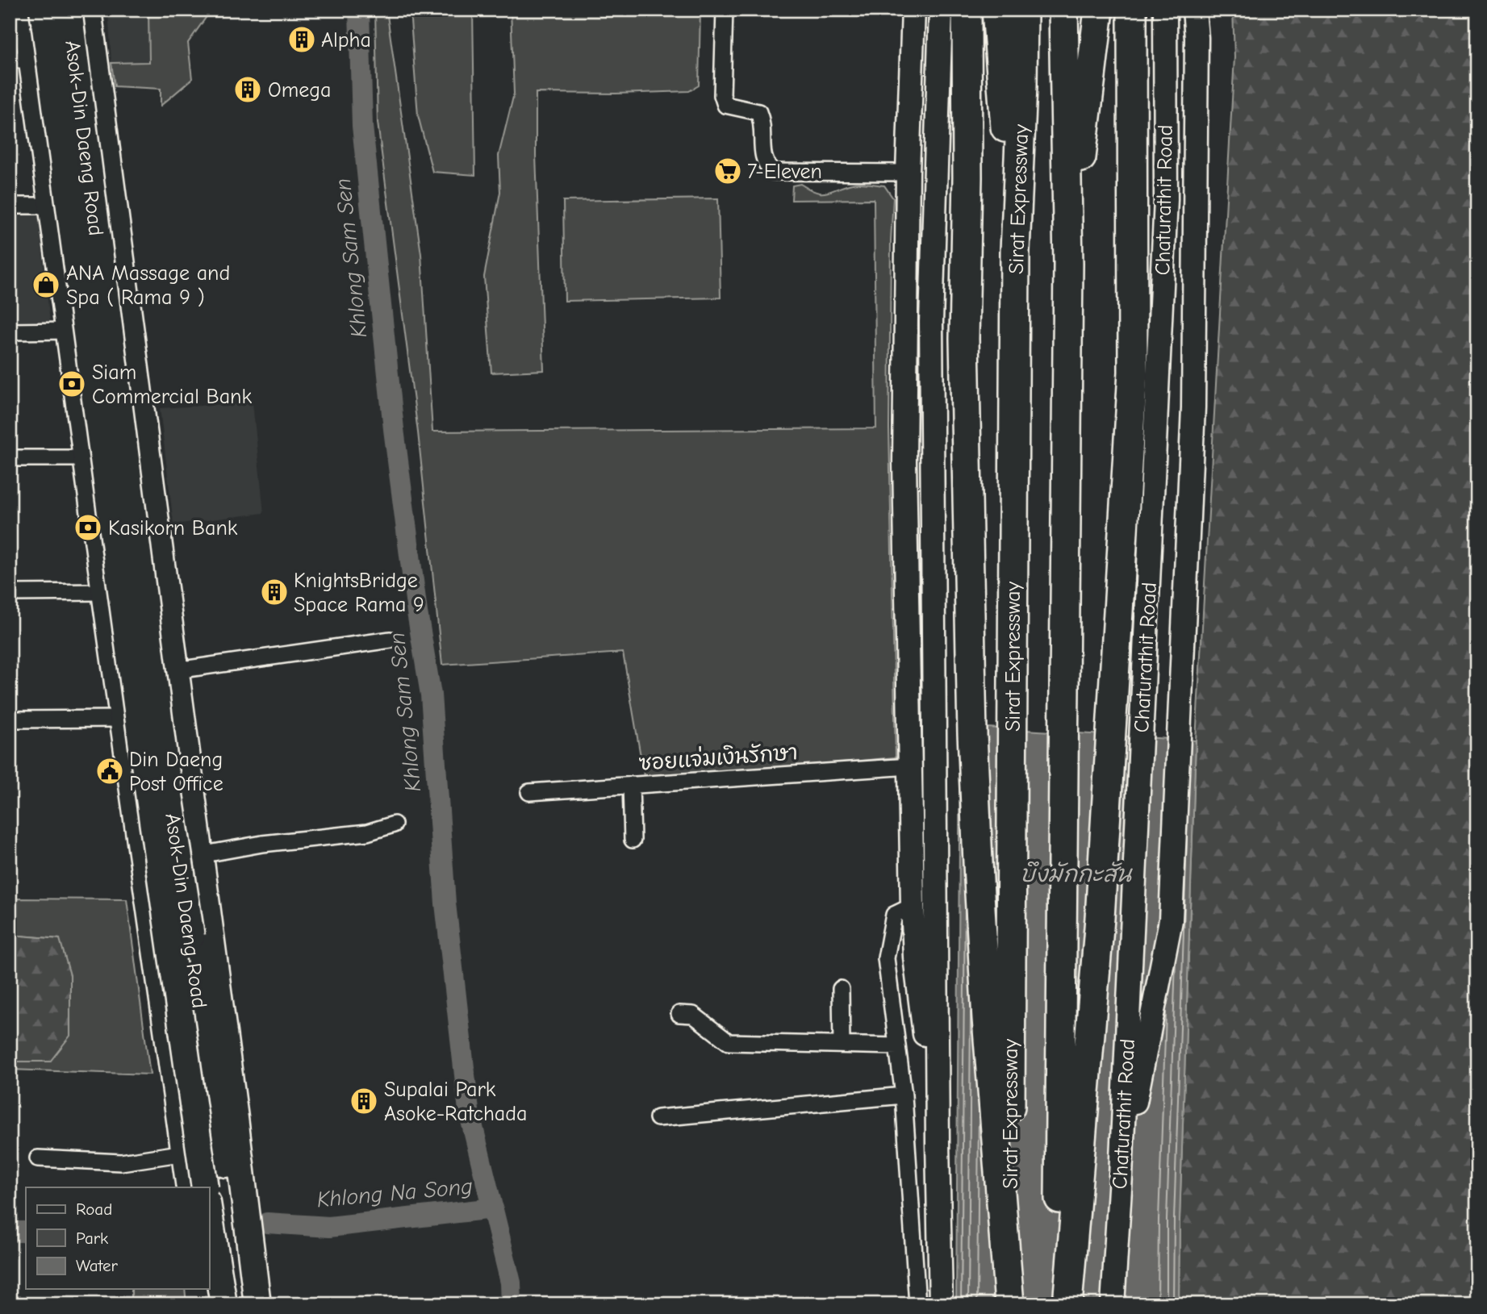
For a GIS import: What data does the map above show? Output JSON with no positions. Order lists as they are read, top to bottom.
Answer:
{
  "streets": {
    "highway": ["Sirat Expressway"],
    "main road": ["Asok-Din Daeng Road", "Chaturathit Road"],
    "street": ["ซอยแจ่มเงินรักษา"]
  },
  "water": ["Khlong Sam Sen", "บึงมักกะสัน", "Khlong Na Song"],
  "places": {
    "building": [
      "Alpha",
      "Omega",
      "KnightsBridge Space Rama 9",
      "Supalai Park Asoke-Ratchada"
    ],
    "supermarket": ["7-Eleven"],
    "shop": ["ANA Massage and Spa ( Rama 9 )"],
    "bank": ["Siam Commercial Bank", "Kasikorn Bank"],
    "public building": ["Din Daeng Post Office"]
  },
  "legend": ["Road", "Park", "Water"]
}
